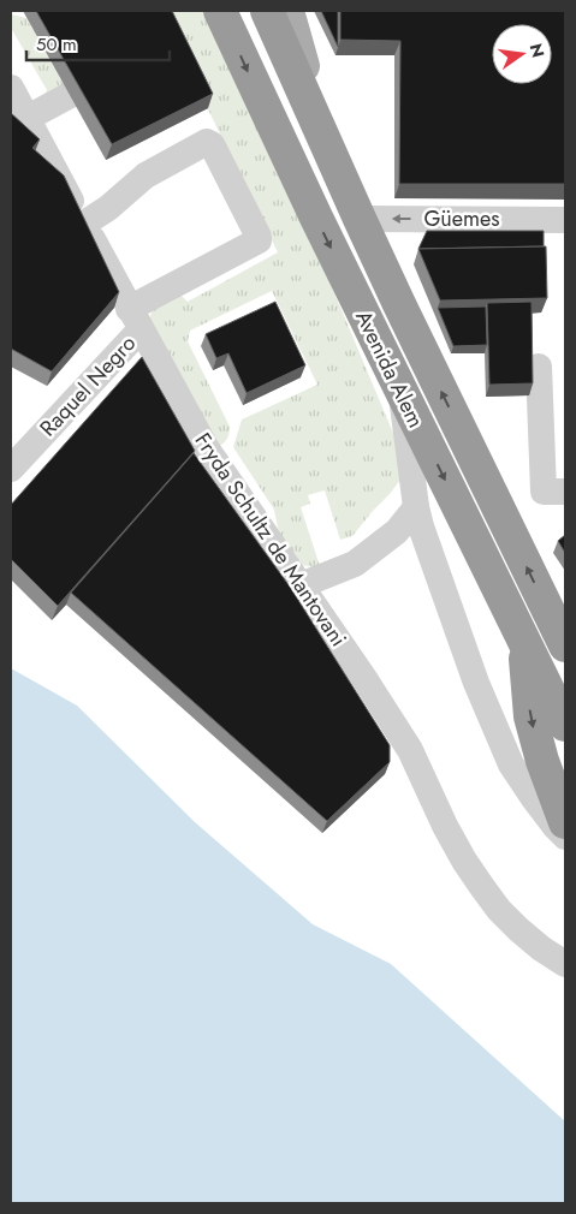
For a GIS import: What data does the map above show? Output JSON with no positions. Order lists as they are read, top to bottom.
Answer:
{
  "streets": {
    "highway": ["Avenida Alem"],
    "street": ["Güemes", "Raquel Negro", "Fryda Schultz de Mantovani"]
  },
  "crossings": [
    ["Güemes", "Avenida Alem"],
    ["Raquel Negro", "Fryda Schultz de Mantovani"]
  ],
  "one_way": ["Güemes"],
  "scale_bar": "50 m",
  "north": "right"
}
